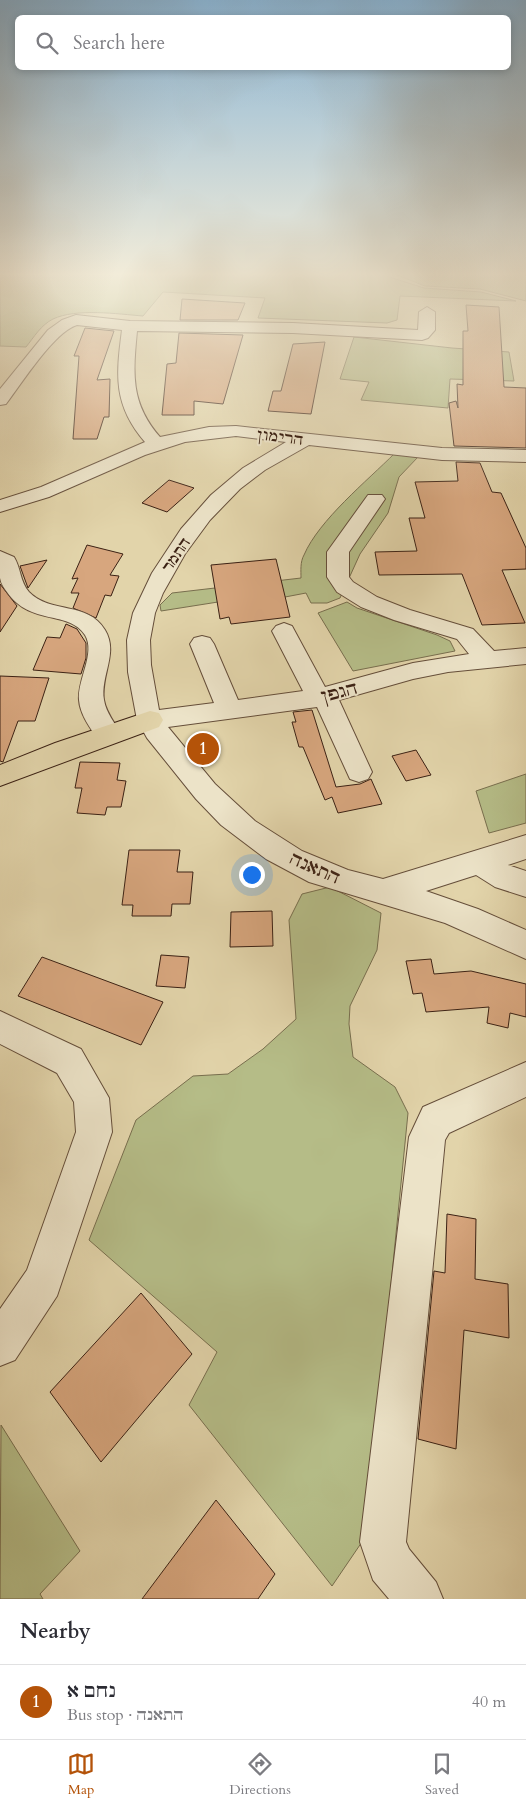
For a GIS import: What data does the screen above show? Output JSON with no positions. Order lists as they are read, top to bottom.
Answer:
{
  "streets": {
    "street": [
      "הרימון",
      "התמר",
      "הגפן",
      "התאנה"
    ]
  },
  "crossings": [
    ["הרימון", "התמר"],
    ["התמר", "הגפן"],
    ["התמר", "התאנה"],
    ["הגפן", "התאנה"]
  ],
  "page": {
    "search": "Search here",
    "pins": "1",
    "heading": "Nearby",
    "list": [
      {
        "mark": "1",
        "name": "נחם א",
        "note": "Bus stop · התאנה",
        "value": "40 m"
      }
    ],
    "nav": ["Map", "Directions", "Saved"]
  }
}
